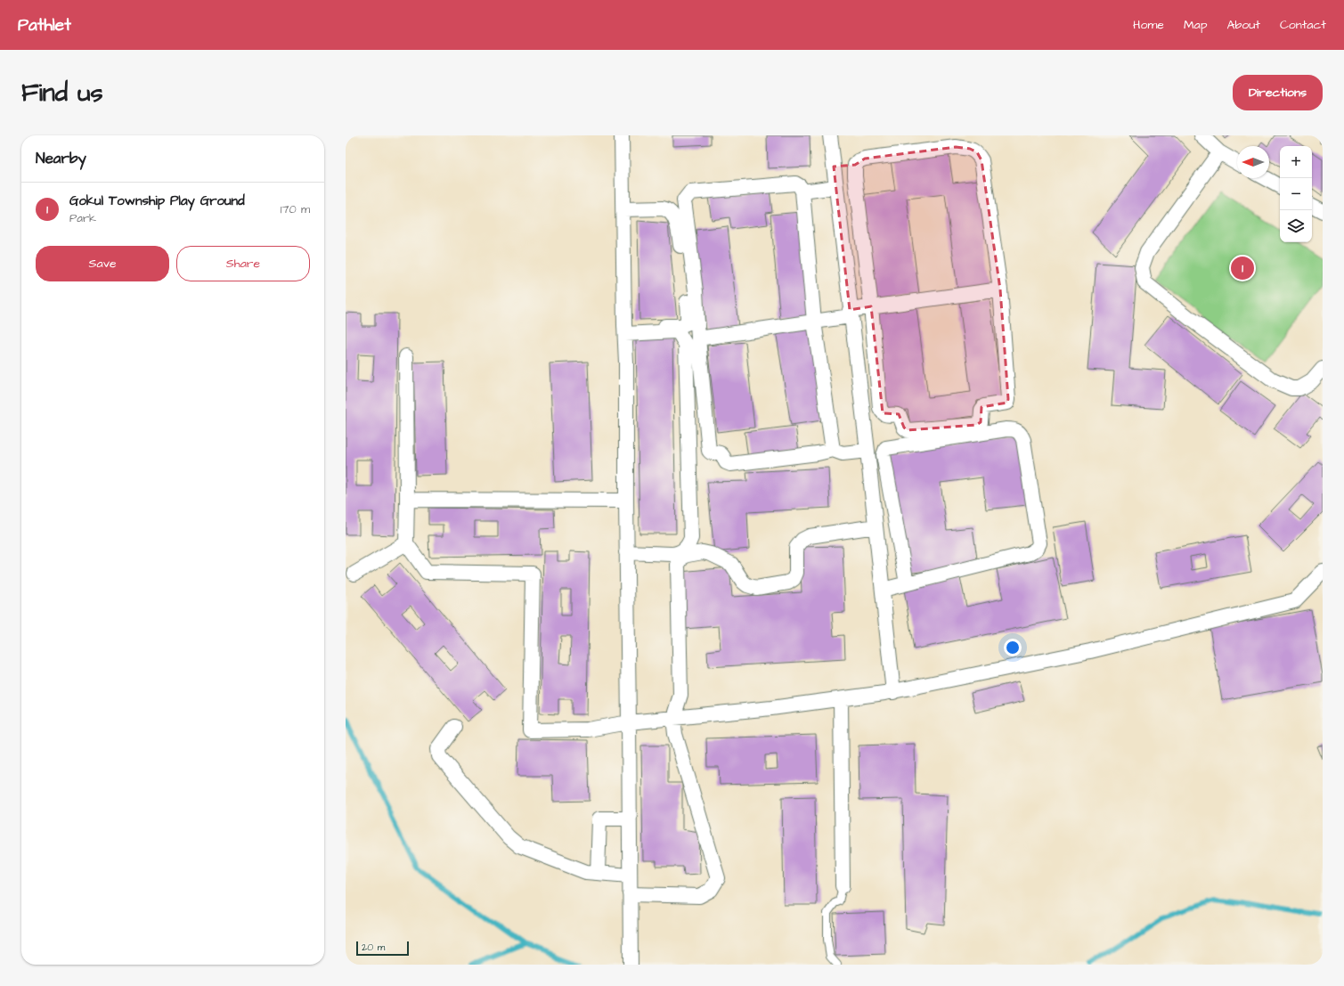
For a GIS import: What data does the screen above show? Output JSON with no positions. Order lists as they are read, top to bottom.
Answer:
{
  "scale_bar": "20 m",
  "north": "left",
  "page": {
    "header": "Pathlet",
    "nav": [
      "Home",
      "Map",
      "About",
      "Contact"
    ],
    "buttons": [
      "Directions",
      ["Save", "Share"]
    ],
    "title": "Find us",
    "heading": "Nearby",
    "map_buttons": ["+", "−"],
    "list": [
      {
        "mark": "1",
        "name": "Gokul Township Play Ground",
        "note": "Park",
        "value": "170 m"
      }
    ],
    "pins": "1",
    "scale": "20 m"
  }
}
